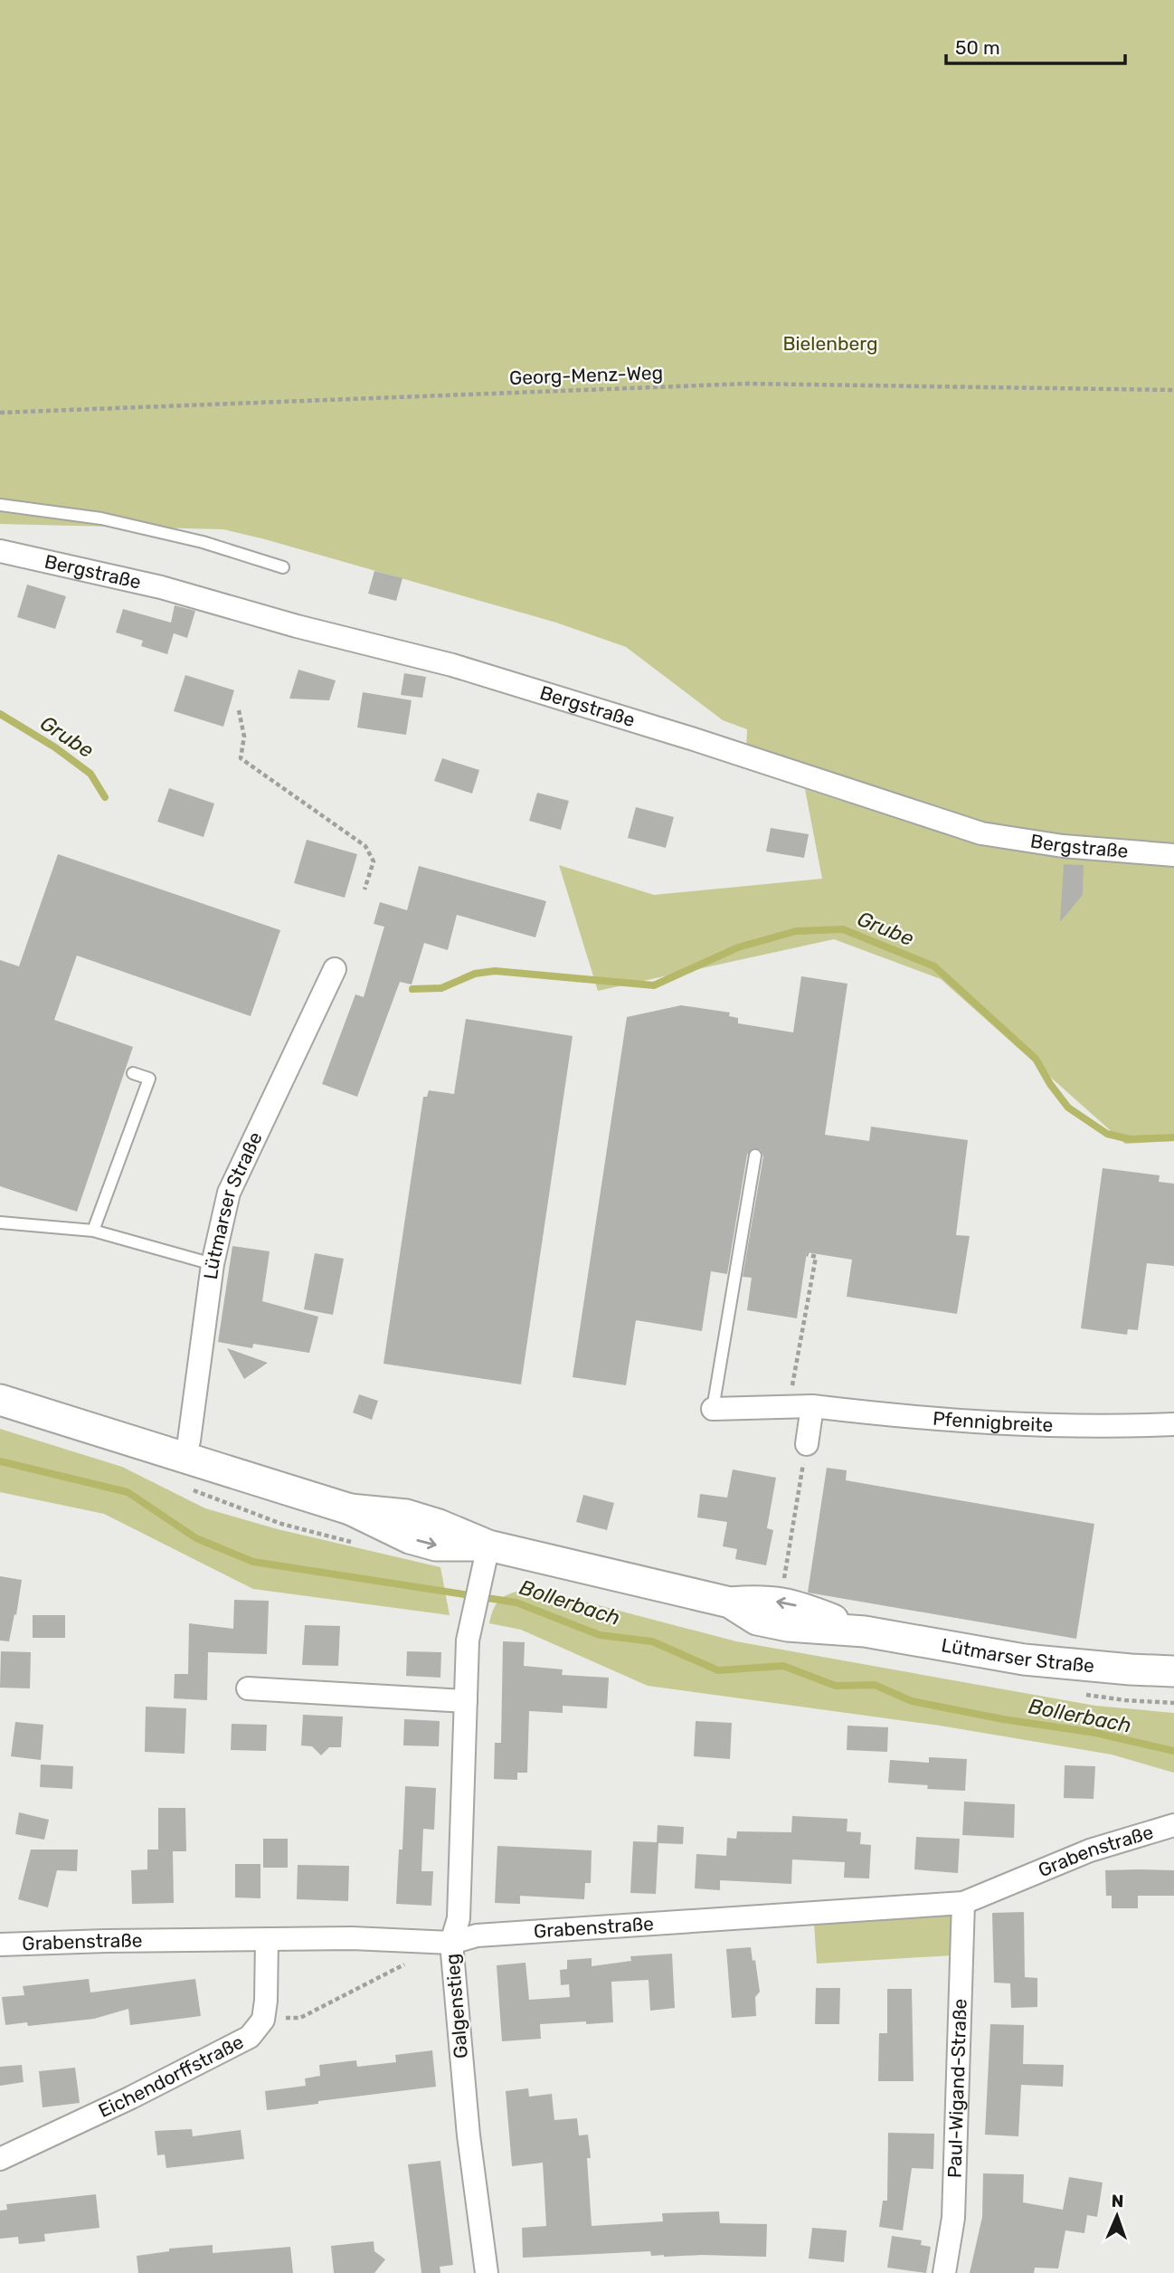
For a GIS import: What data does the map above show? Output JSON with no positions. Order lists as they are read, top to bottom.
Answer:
{
  "streets": {
    "main road": ["Lütmarser Straße"],
    "street": [
      "Bergstraße",
      "Pfennigbreite",
      "Grabenstraße",
      "Galgenstieg",
      "Eichendorffstraße",
      "Paul-Wigand-Straße"
    ],
    "path": ["Georg-Menz-Weg"]
  },
  "crossings": [
    ["Lütmarser Straße", "Galgenstieg"],
    ["Grabenstraße", "Galgenstieg"],
    ["Grabenstraße", "Eichendorffstraße"],
    ["Grabenstraße", "Paul-Wigand-Straße"]
  ],
  "water": ["Grube", "Bollerbach"],
  "parks": ["Bielenberg"],
  "scale_bar": "50 m",
  "north": "top"
}
